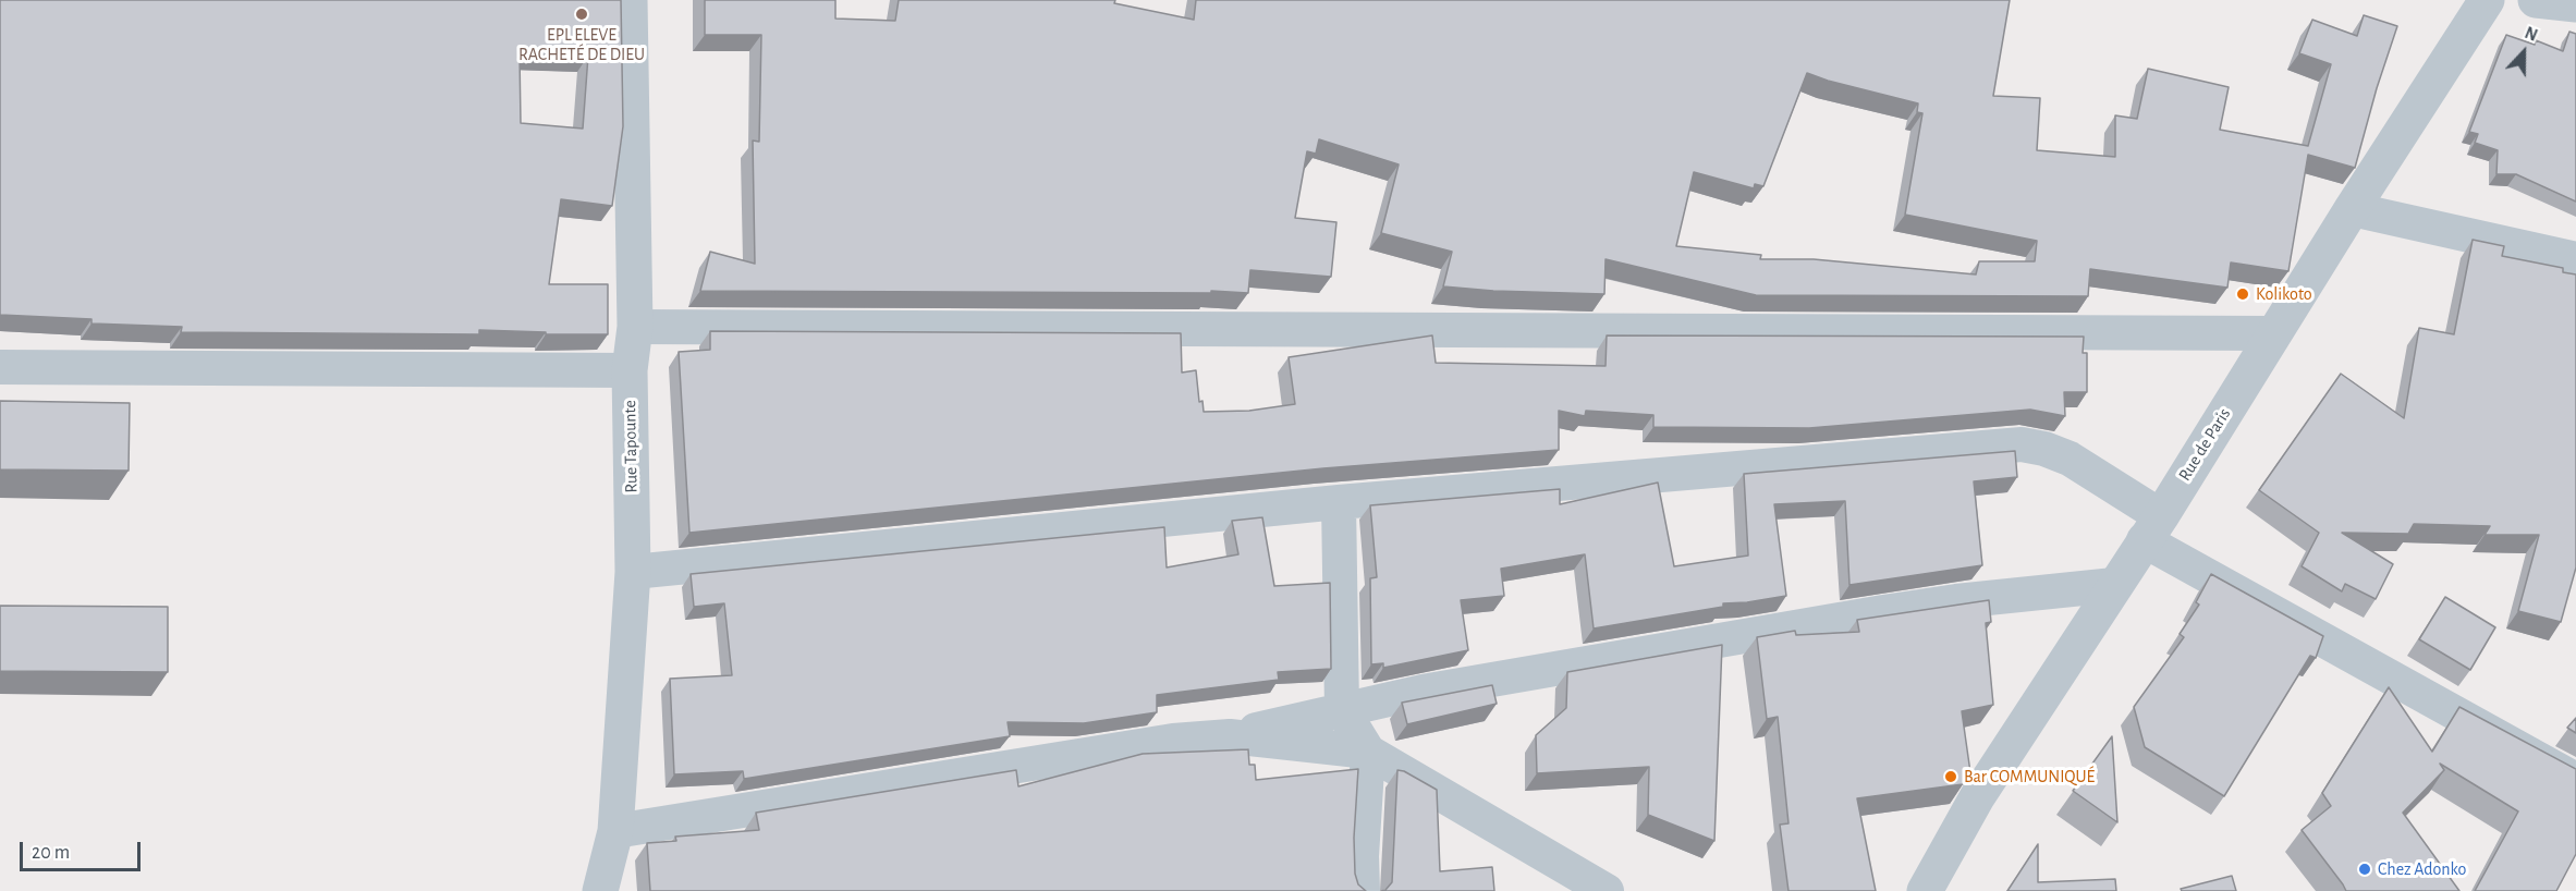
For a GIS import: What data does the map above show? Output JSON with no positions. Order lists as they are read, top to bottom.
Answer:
{
  "streets": {
    "street": ["Rue de Paris", "Rue Tapounte"]
  },
  "places": [
    "EPL ELEVE RACHETÉ DE DIEU",
    "Kolikoto",
    "Bar COMMUNIQUÉ",
    "Chez Adonko"
  ],
  "scale_bar": "20 m",
  "north": "top"
}
